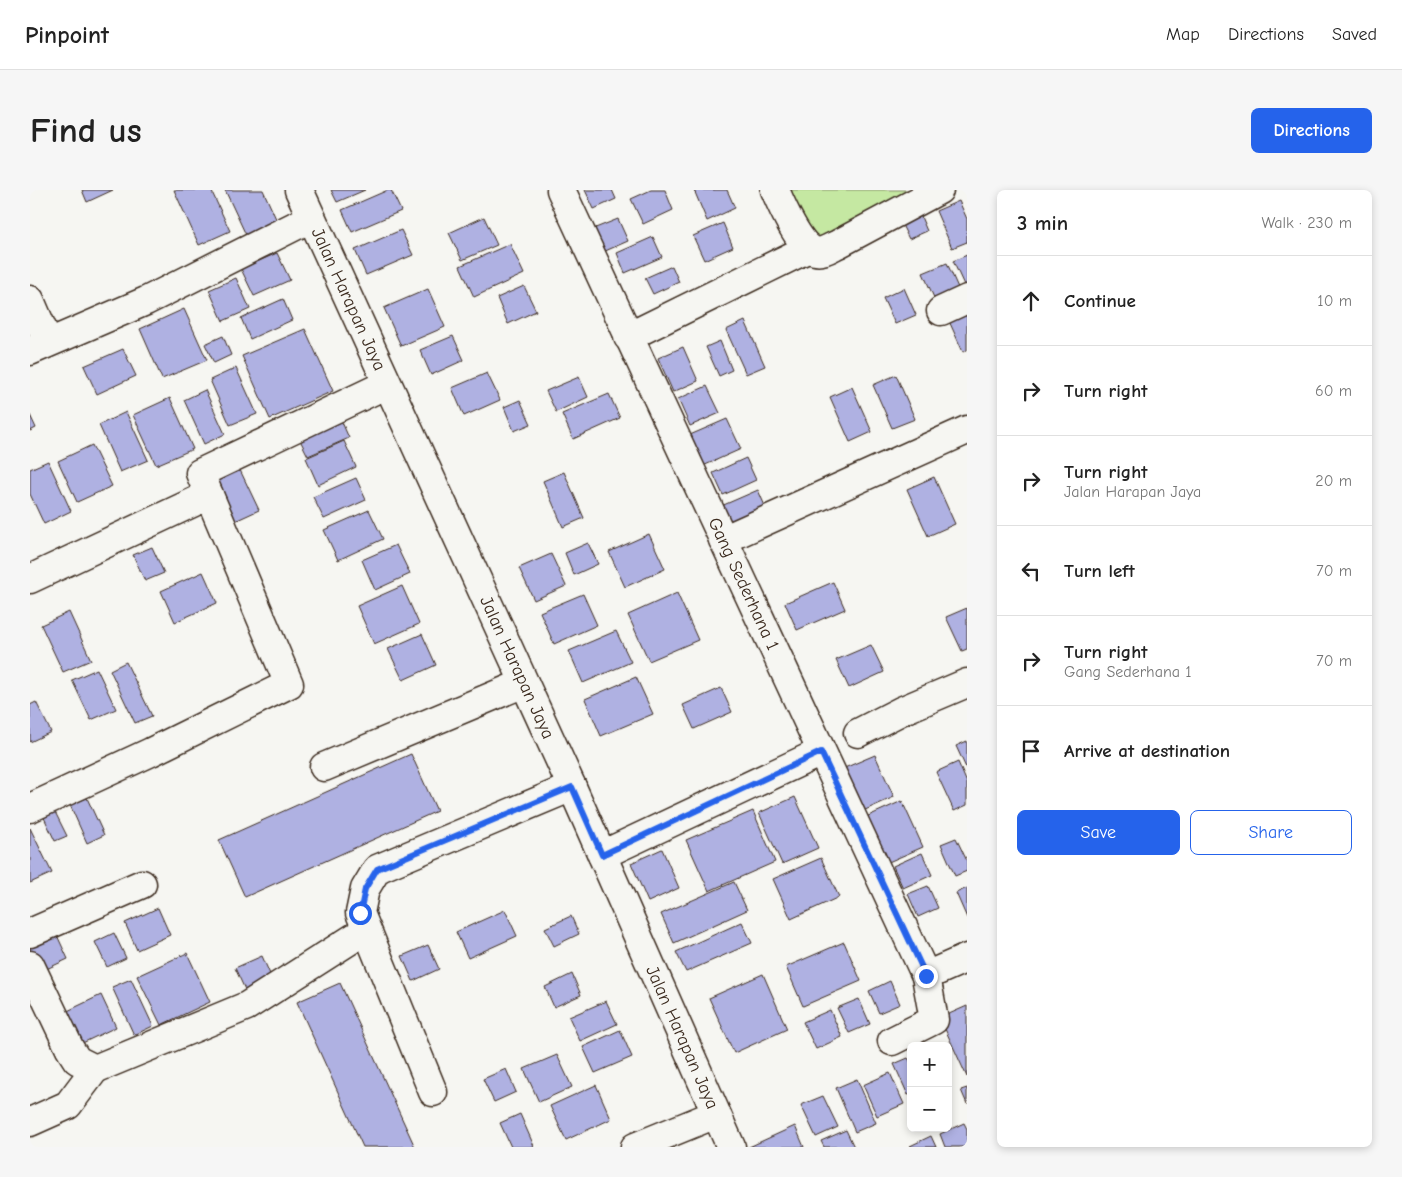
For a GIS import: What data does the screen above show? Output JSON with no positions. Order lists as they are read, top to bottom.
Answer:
{
  "streets": {
    "street": ["Jalan Harapan Jaya", "Gang Sederhana 1"]
  },
  "page": {
    "header": "Pinpoint",
    "nav": ["Map", "Directions", "Saved"],
    "buttons": [
      "Directions",
      ["Save", "Share"]
    ],
    "title": "Find us",
    "heading": ["3 min", "Walk · 230 m"],
    "list": [
      ["Continue", "10 m"],
      ["Turn right", "60 m"],
      ["Turn right", "Jalan Harapan Jaya", "20 m"],
      ["Turn left", "70 m"],
      ["Turn right", "Gang Sederhana 1", "70 m"],
      "Arrive at destination"
    ],
    "map_buttons": ["+", "−"]
  }
}
